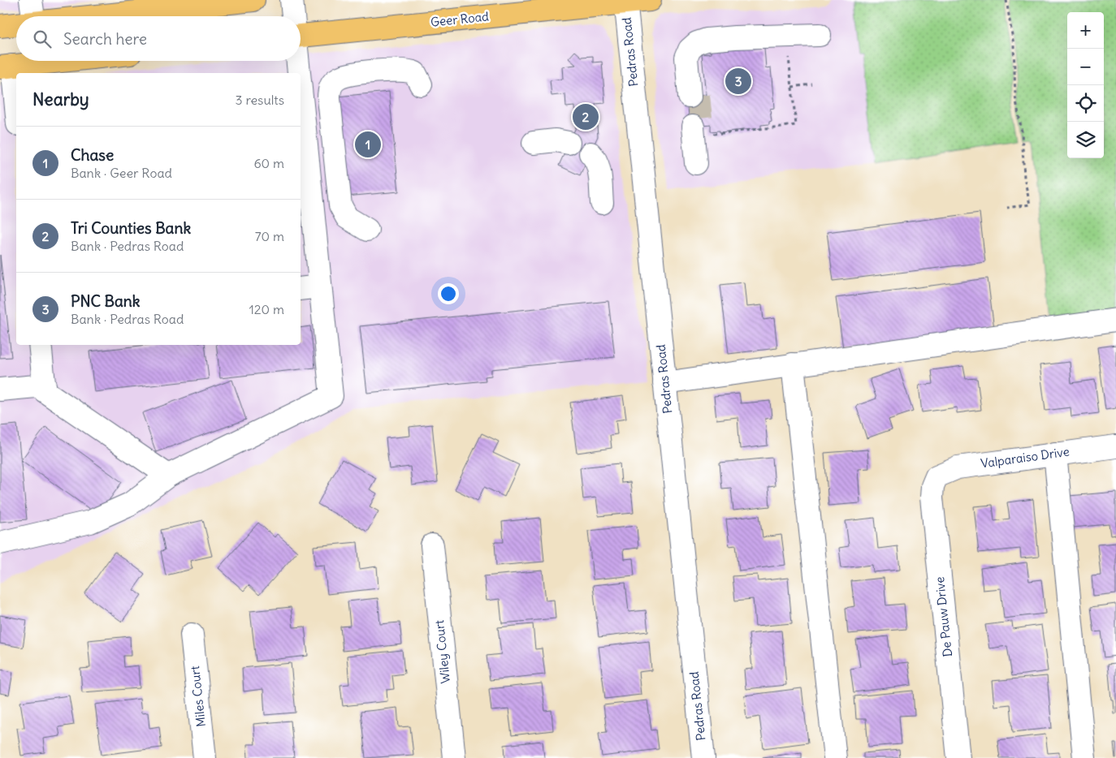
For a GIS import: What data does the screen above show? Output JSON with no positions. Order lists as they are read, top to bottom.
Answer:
{
  "streets": {
    "main road": ["Geer Road"],
    "street": [
      "Pedras Road",
      "Valparaiso Drive",
      "De Pauw Drive",
      "Wiley Court",
      "Miles Court"
    ]
  },
  "crossings": [
    ["Geer Road", "Pedras Road"],
    ["Valparaiso Drive", "De Pauw Drive"]
  ],
  "page": {
    "map_buttons": ["+", "−"],
    "search": "Search here",
    "pins": ["3", "2", "1"],
    "heading": ["Nearby", "3 results"],
    "list": [
      {
        "mark": "1",
        "name": "Chase",
        "note": "Bank · Geer Road",
        "value": "60 m"
      },
      {
        "mark": "2",
        "name": "Tri Counties Bank",
        "note": "Bank · Pedras Road",
        "value": "70 m"
      },
      {
        "mark": "3",
        "name": "PNC Bank",
        "note": "Bank · Pedras Road",
        "value": "120 m"
      }
    ]
  }
}
